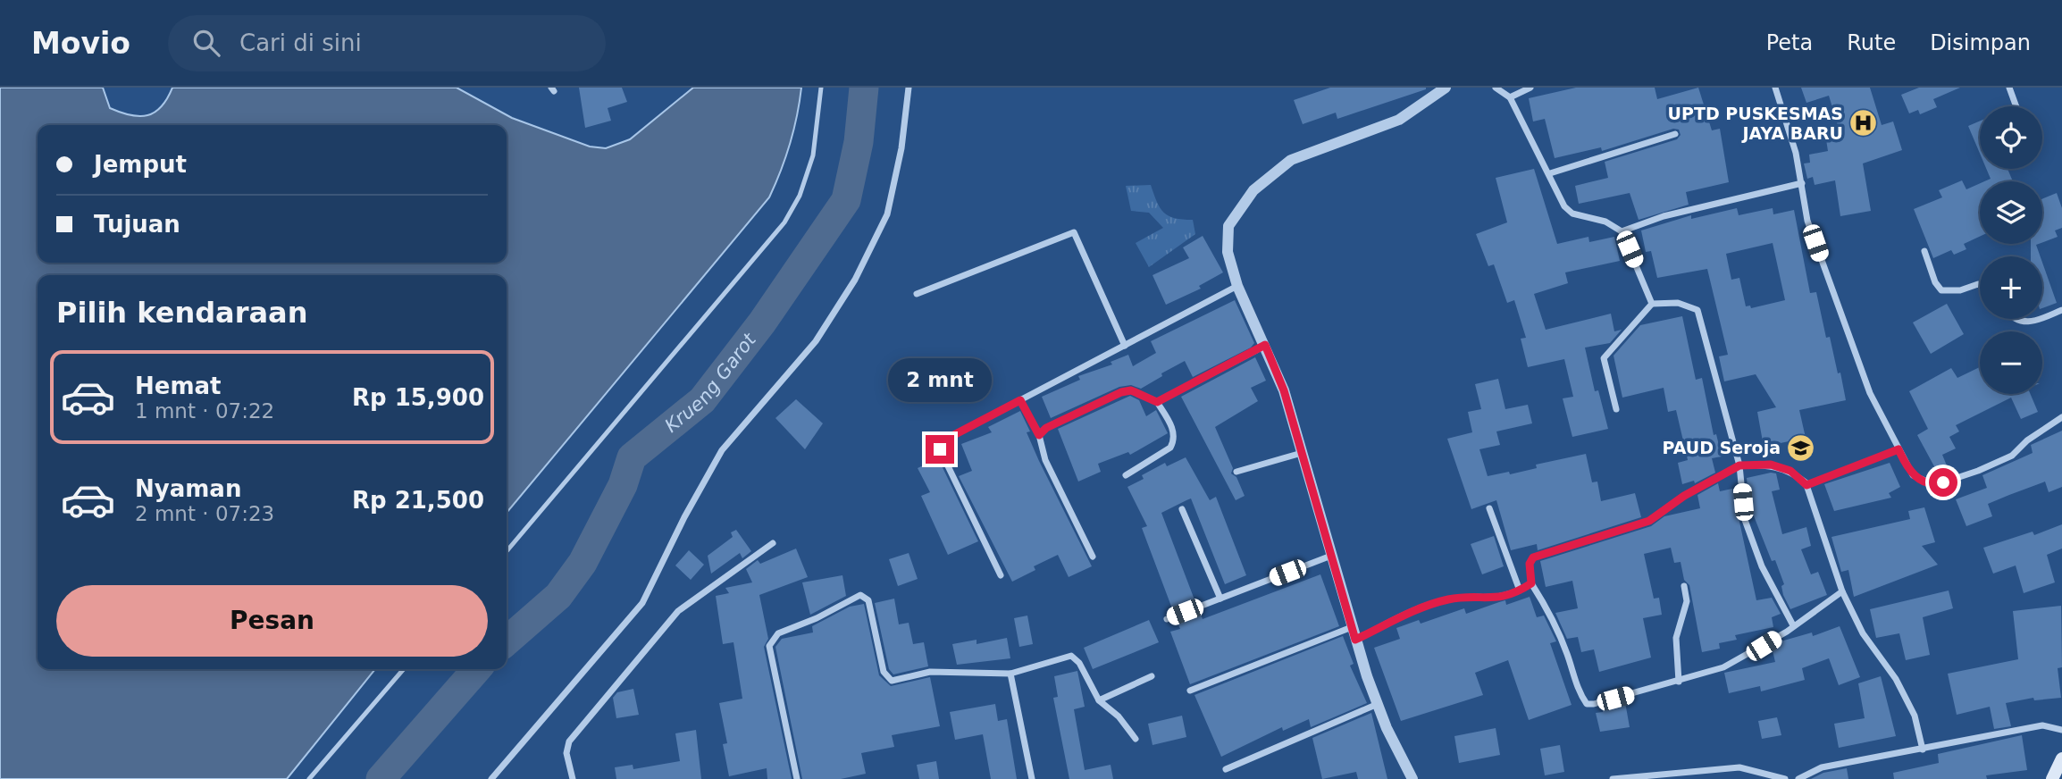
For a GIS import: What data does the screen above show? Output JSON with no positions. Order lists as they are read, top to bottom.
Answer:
{
  "water": ["Krueng Garot"],
  "places": {
    "hospital": ["UPTD PUSKESMAS JAYA BARU"],
    "school or university": ["PAUD Seroja"]
  },
  "page": {
    "header": "Movio",
    "search": "Cari di sini",
    "nav": ["Peta", "Rute", "Disimpan"],
    "map_buttons": ["+", "−"],
    "banner": ["Jemput", "Tujuan"],
    "heading": "Pilih kendaraan",
    "list": [
      {
        "name": "Hemat",
        "note": "1 mnt · 07:22",
        "value": "Rp 15,900"
      },
      {
        "name": "Nyaman",
        "note": "2 mnt · 07:23",
        "value": "Rp 21,500"
      }
    ],
    "bubble": "2 mnt",
    "buttons": "Pesan"
  }
}
